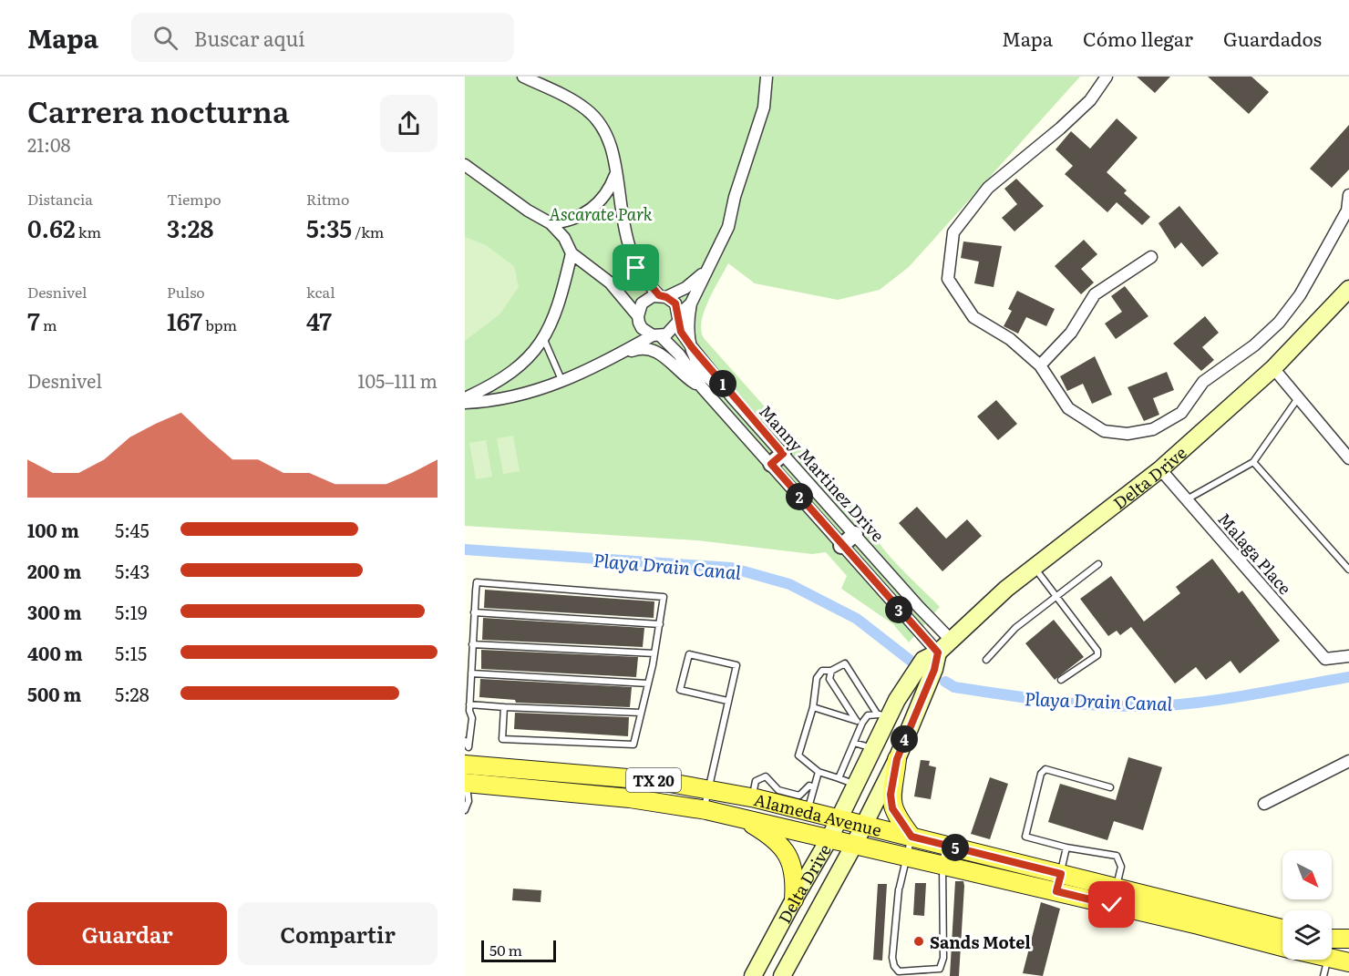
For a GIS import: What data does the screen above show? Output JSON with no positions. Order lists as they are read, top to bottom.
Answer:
{
  "streets": {
    "main road": ["Delta Drive", "TX 20", "Alameda Avenue"],
    "street": ["Manny Martinez Drive", "Malaga Place"]
  },
  "crossings": [
    ["Manny Martinez Drive", "Delta Drive"],
    ["Delta Drive", "Malaga Place"],
    ["Delta Drive", "Alameda Avenue"]
  ],
  "water": ["Playa Drain Canal"],
  "parks": ["Ascarate Park"],
  "places": ["Sands Motel"],
  "scale_bar": "50 m",
  "north": "bottom right",
  "page": {
    "header": "Mapa",
    "search": "Buscar aquí",
    "nav": ["Mapa", "Cómo llegar", "Guardados"],
    "heading": ["Carrera nocturna", "21:08"],
    "stats": [
      ["Distancia", "0.62 km"],
      ["Tiempo", "3:28"],
      ["Ritmo", "5:35 /km"],
      ["Desnivel", "7 m"],
      ["Pulso", "167 bpm"],
      ["kcal", "47"]
    ],
    "chart": ["Desnivel", "105–111 m"],
    "pins": [
      "1",
      "2",
      "3",
      "4",
      "5"
    ],
    "list": [
      {
        "name": "100 m",
        "note": "5:45"
      },
      {
        "name": "200 m",
        "note": "5:43"
      },
      {
        "name": "300 m",
        "note": "5:19"
      },
      {
        "name": "400 m",
        "note": "5:15"
      },
      {
        "name": "500 m",
        "note": "5:28"
      }
    ],
    "buttons": ["Guardar", "Compartir"],
    "scale": "50 m"
  }
}
